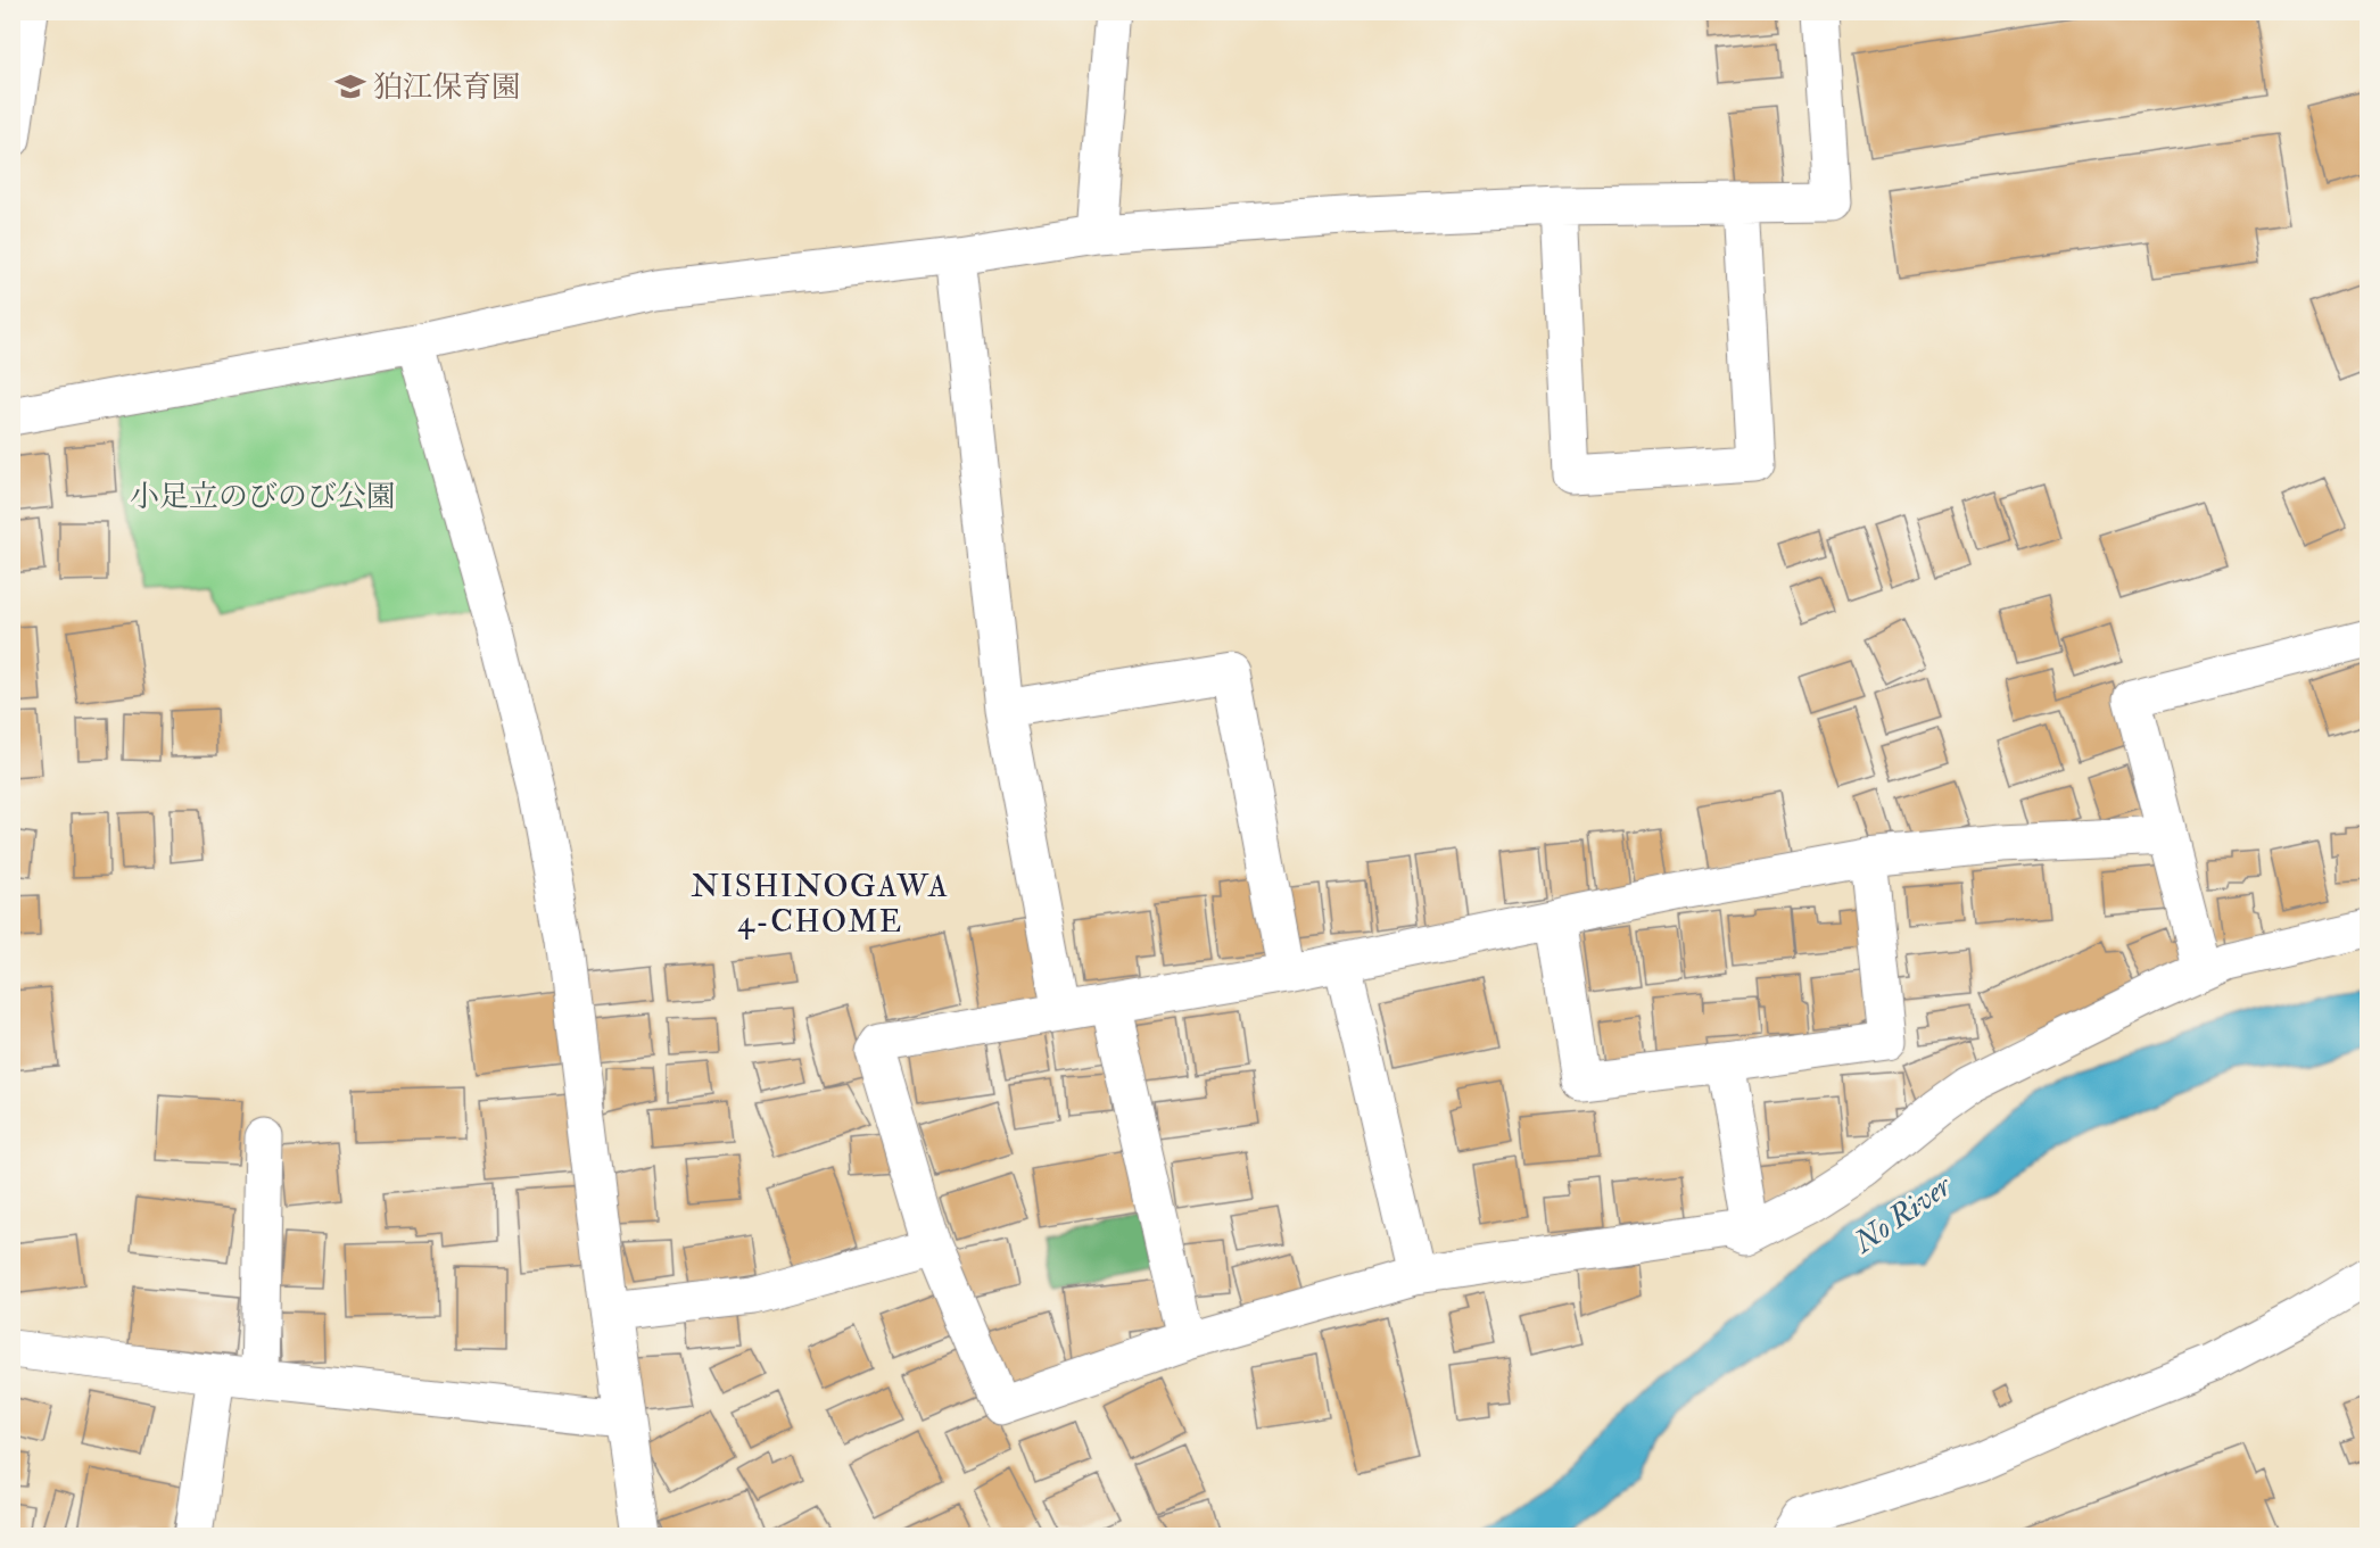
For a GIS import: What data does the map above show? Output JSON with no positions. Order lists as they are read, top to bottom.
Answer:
{
  "districts": ["NISHINOGAWA 4-CHOME"],
  "water": ["No River"],
  "parks": ["小足立のびのび公園"],
  "places": {
    "school or university": ["狛江保育園"]
  }
}
